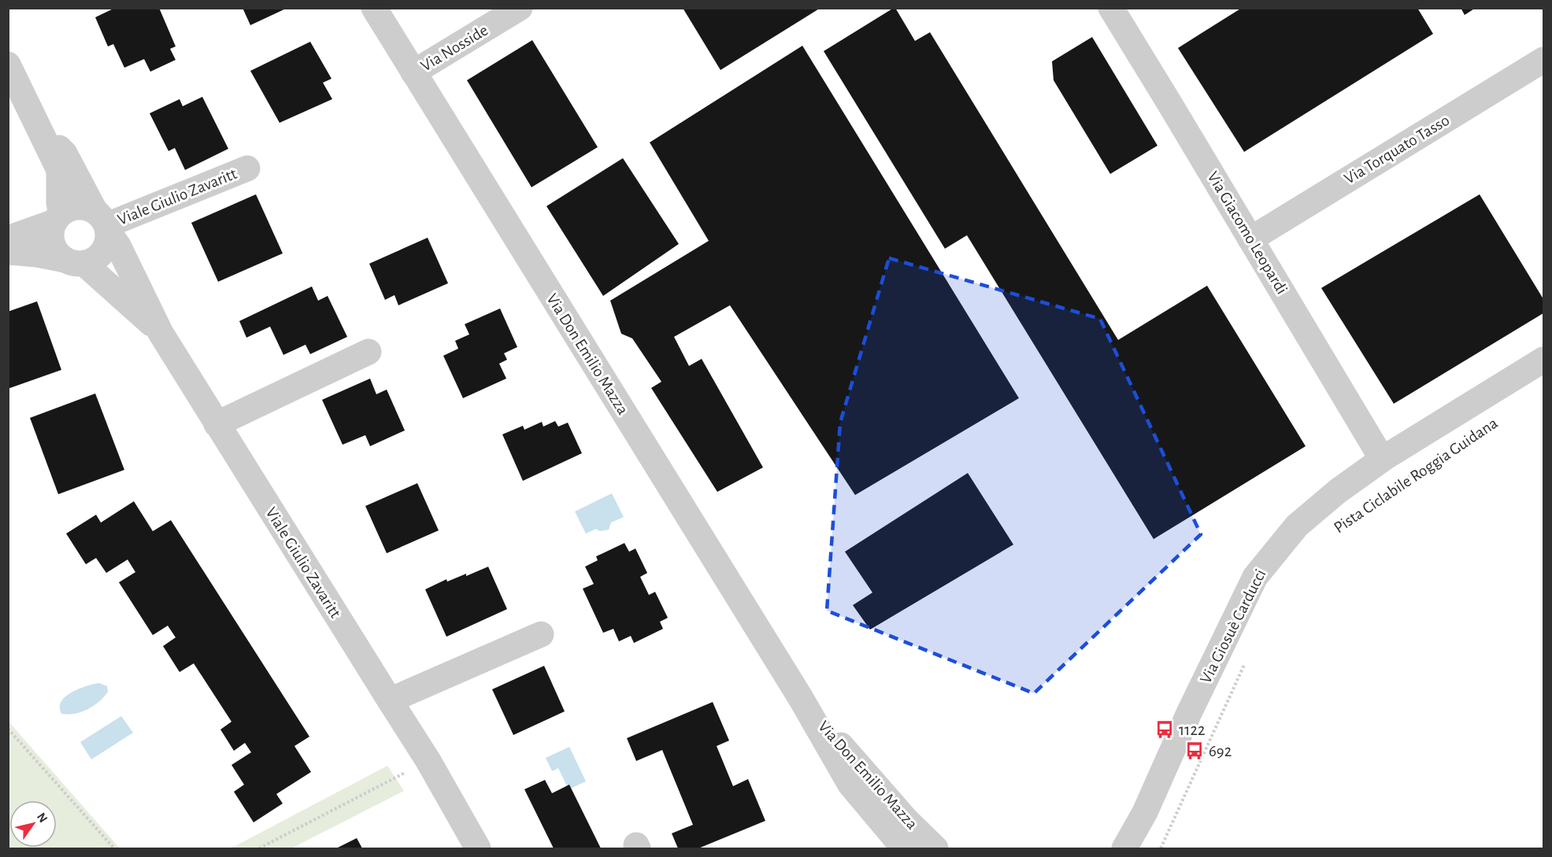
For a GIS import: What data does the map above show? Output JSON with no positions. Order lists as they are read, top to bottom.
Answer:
{
  "streets": {
    "street": [
      "Via Nosside",
      "Via Torquato Tasso",
      "Viale Giulio Zavaritt",
      "Via Giacomo Leopardi",
      "Via Don Emilio Mazza",
      "Via Giosuè Carducci"
    ],
    "path": ["Pista Ciclabile Roggia Guidana"]
  },
  "crossings": [
    ["Via Nosside", "Via Don Emilio Mazza"],
    ["Via Torquato Tasso", "Via Giacomo Leopardi"],
    ["Via Giacomo Leopardi", "Via Giosuè Carducci"]
  ],
  "places": {
    "bus stop": ["1122", "692"]
  },
  "north": "top right"
}
